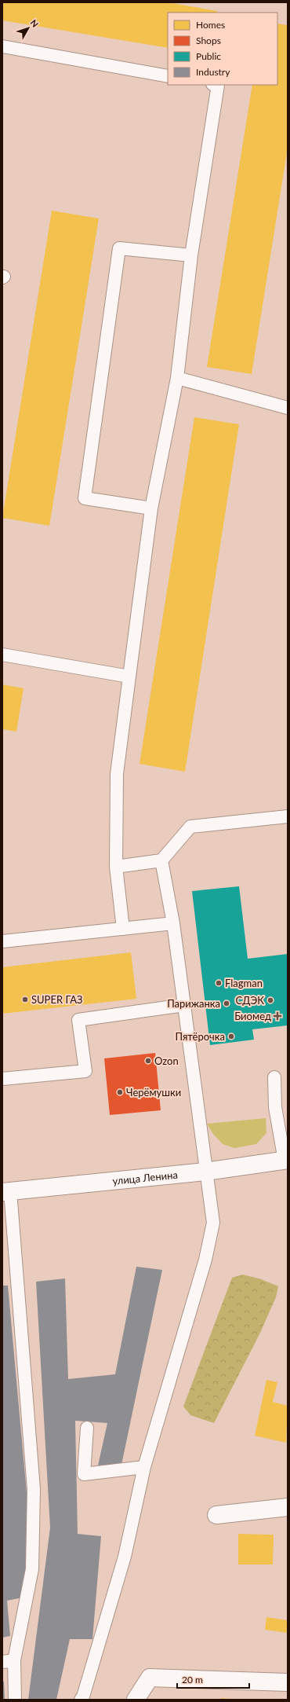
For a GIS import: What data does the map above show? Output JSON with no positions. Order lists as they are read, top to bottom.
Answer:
{
  "streets": {
    "street": ["улица Ленина"]
  },
  "places": {
    "other": [
      "Flagman",
      "SUPER ГАЗ",
      "СДЭК",
      "Парижанка",
      "Пятёрочка",
      "Ozon",
      "Черёмушки"
    ],
    "health": ["Биомед"]
  },
  "legend": [
    "Homes",
    "Shops",
    "Public",
    "Industry"
  ],
  "scale_bar": "20 m",
  "north": "top right"
}
